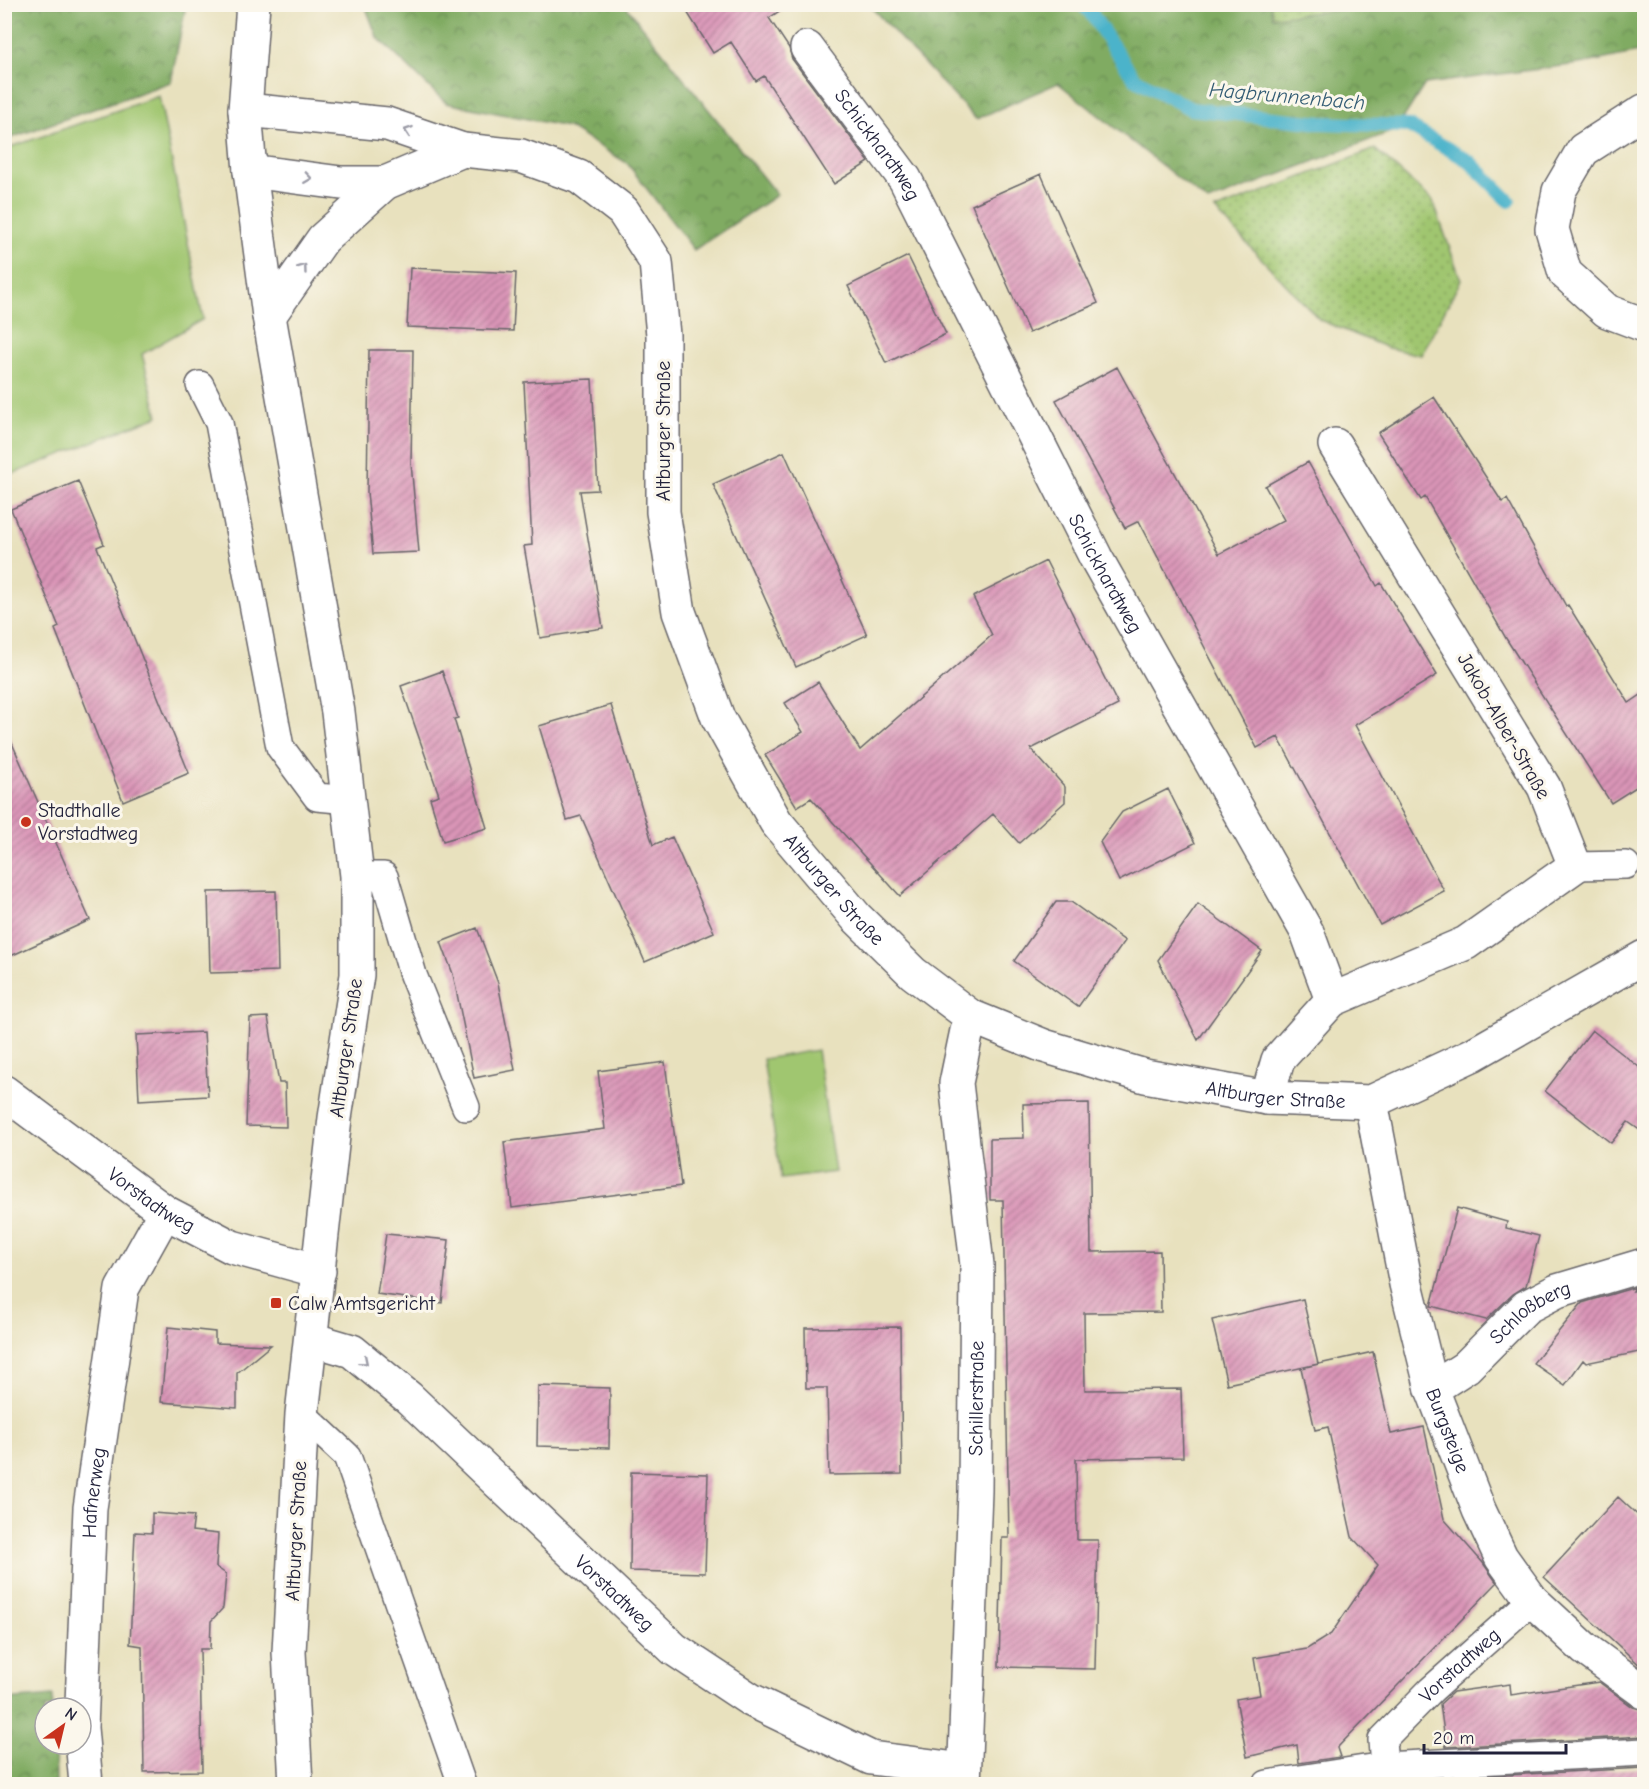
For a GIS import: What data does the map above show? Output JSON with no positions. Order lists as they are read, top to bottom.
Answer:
{
  "streets": {
    "street": [
      "Schickhardtweg",
      "Altburger Straße",
      "Jakob-Alber-Straße",
      "Vorstadtweg",
      "Schloßberg",
      "Schillerstraße",
      "Burgsteige",
      "Hafnerweg"
    ]
  },
  "crossings": [
    ["Altburger Straße", "Vorstadtweg"],
    ["Altburger Straße", "Schillerstraße"],
    ["Altburger Straße", "Burgsteige"],
    ["Vorstadtweg", "Schillerstraße"],
    ["Vorstadtweg", "Burgsteige"],
    ["Vorstadtweg", "Hafnerweg"],
    ["Schloßberg", "Burgsteige"]
  ],
  "one_way": ["Vorstadtweg"],
  "water": ["Hagbrunnenbach"],
  "places": {
    "other": ["Stadthalle Vorstadtweg"],
    "transit": ["Calw Amtsgericht"]
  },
  "scale_bar": "20 m",
  "north": "top right"
}
